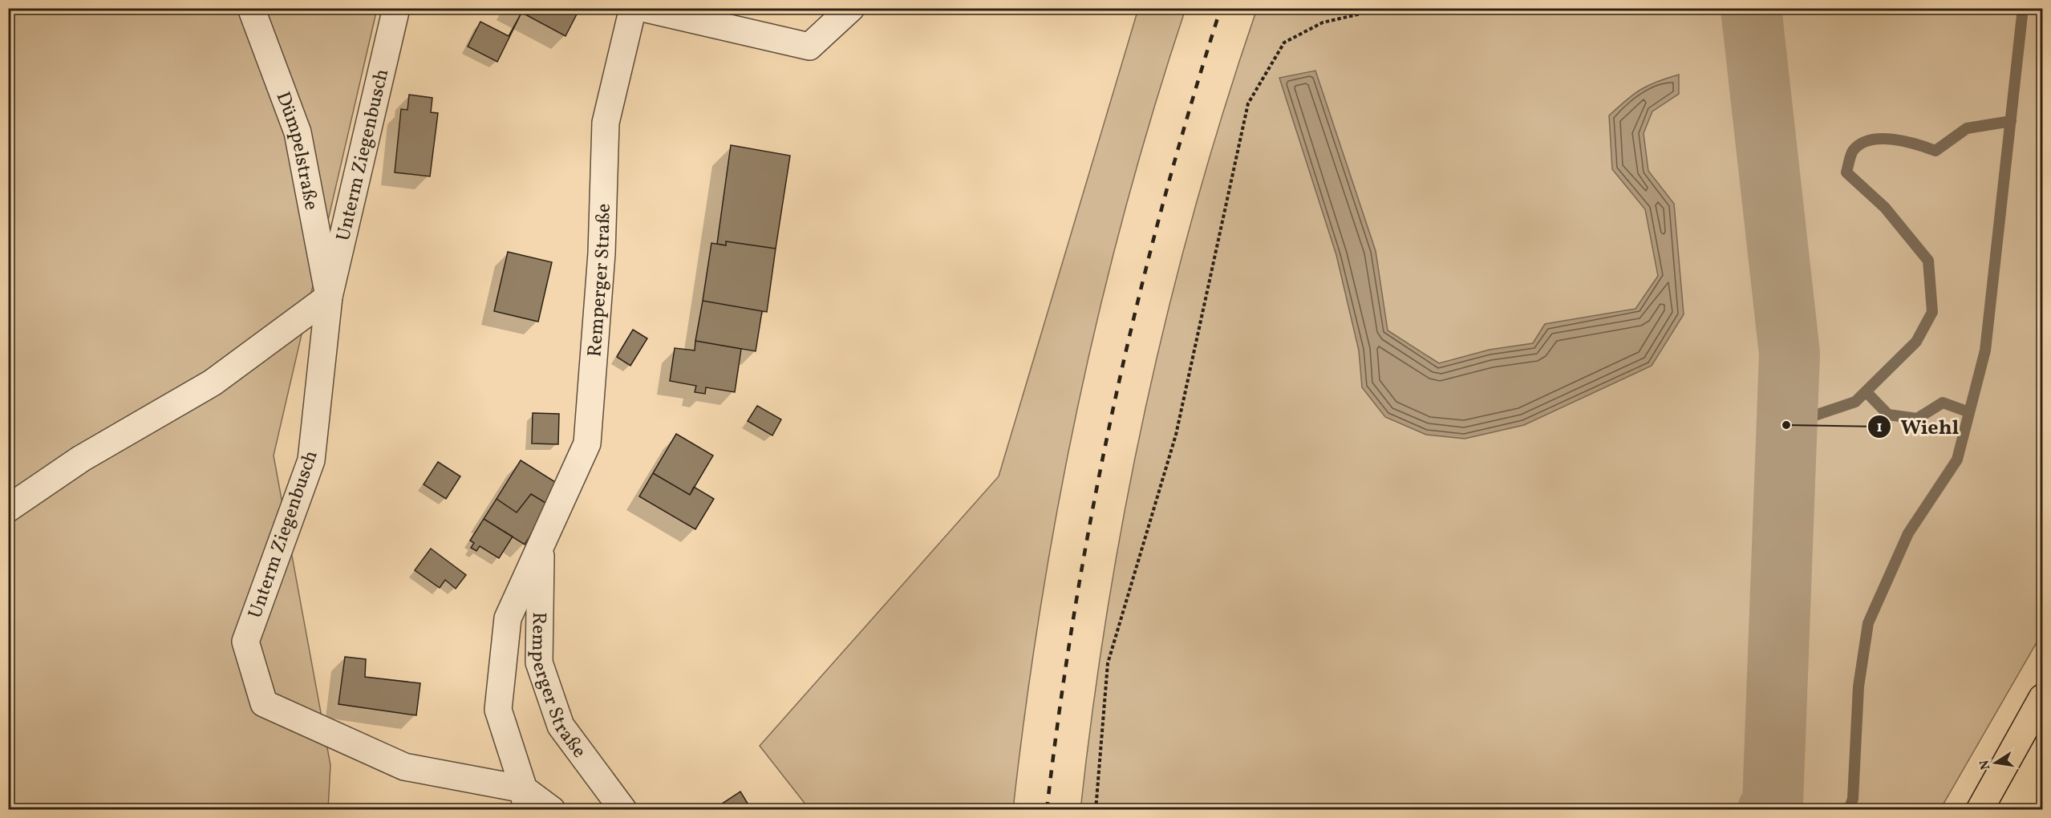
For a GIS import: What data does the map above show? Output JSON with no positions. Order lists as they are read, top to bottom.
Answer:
{
  "streets": {
    "street": ["Dümpelstraße", "Unterm Ziegenbusch", "Remperger Straße"]
  },
  "crossings": [
    ["Dümpelstraße", "Unterm Ziegenbusch"],
    ["Unterm Ziegenbusch", "Remperger Straße"]
  ],
  "places": ["Wiehl"],
  "north": "left"
}
